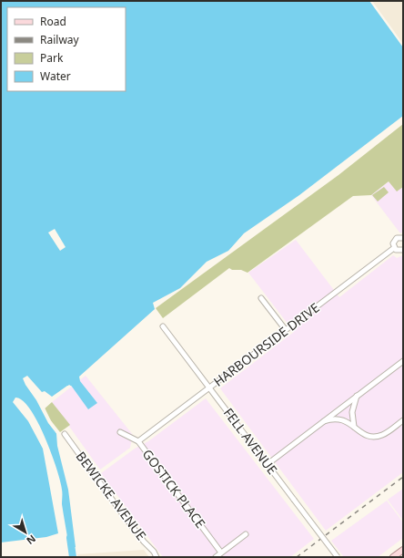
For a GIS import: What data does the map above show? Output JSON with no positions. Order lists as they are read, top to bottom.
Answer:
{
  "streets": {
    "street": [
      "HARBOURSIDE DRIVE",
      "FELL AVENUE",
      "GOSTICK PLACE",
      "BEWICKE AVENUE"
    ]
  },
  "crossings": [
    ["HARBOURSIDE DRIVE", "FELL AVENUE"],
    ["HARBOURSIDE DRIVE", "GOSTICK PLACE"]
  ],
  "legend": [
    "Road",
    "Railway",
    "Park",
    "Water"
  ],
  "north": "bottom right"
}
